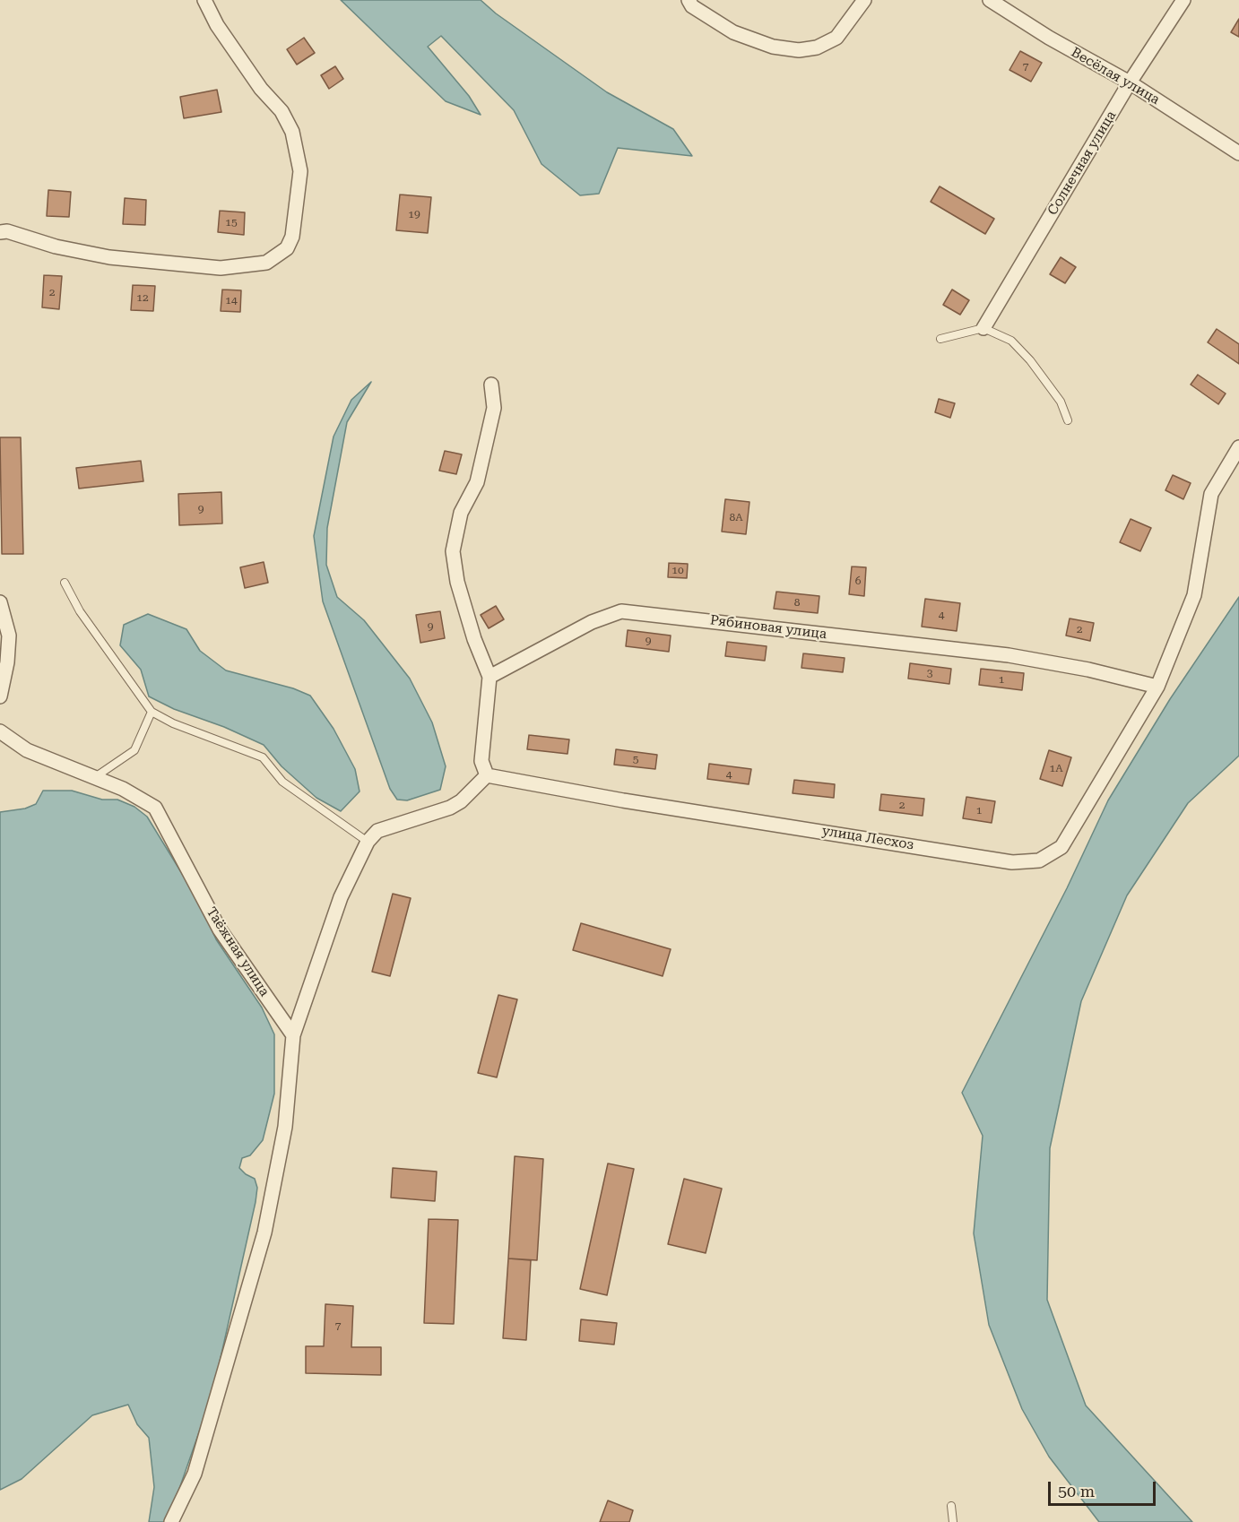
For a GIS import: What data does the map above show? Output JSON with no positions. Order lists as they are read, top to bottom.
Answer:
{
  "streets": {
    "street": [
      "Весёлая улица",
      "Солнечная улица",
      "Рябиновая улица",
      "улица Лесхоз",
      "Таёжная улица"
    ]
  },
  "crossings": [
    ["Весёлая улица", "Солнечная улица"],
    ["Рябиновая улица", "улица Лесхоз"]
  ],
  "house_numbers": [
    "7",
    "19",
    "15",
    "2",
    "12",
    "14",
    "9",
    "8А",
    "10",
    "6",
    "8",
    "4",
    "9",
    "2",
    "9",
    "3",
    "1",
    "5",
    "1А",
    "4",
    "2",
    "1",
    "7"
  ],
  "scale_bar": "50 m"
}
